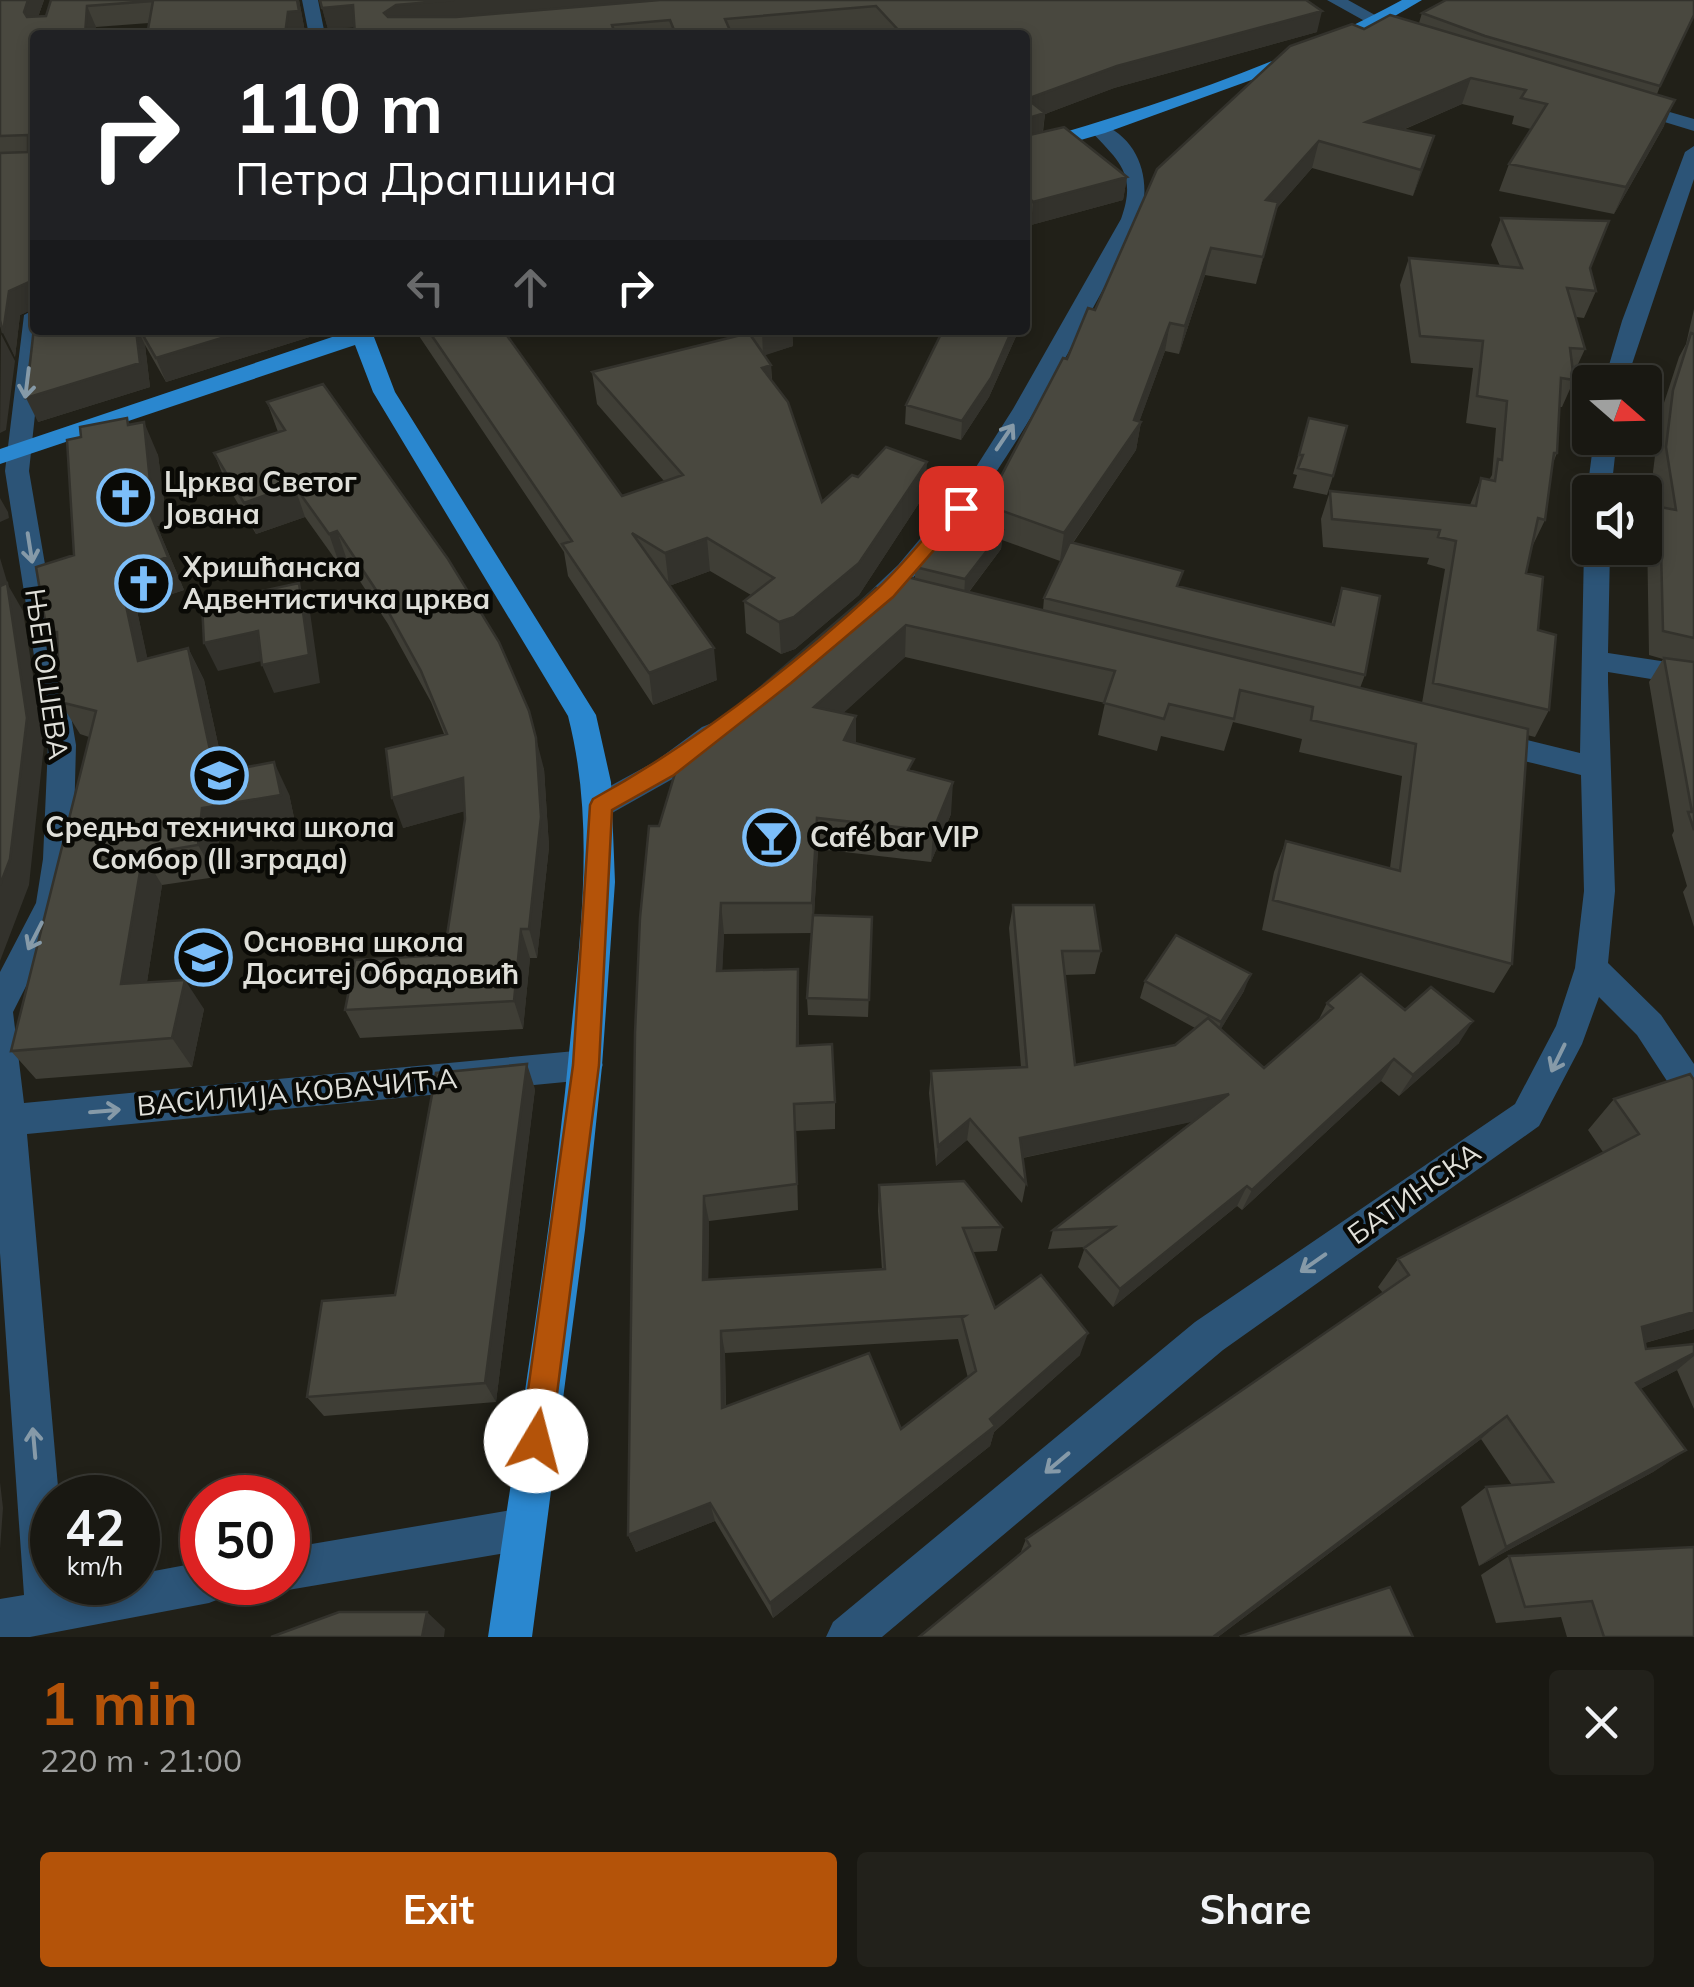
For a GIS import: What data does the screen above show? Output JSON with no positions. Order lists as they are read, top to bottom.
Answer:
{
  "streets": {
    "street": ["ЊЕГОШЕВА", "ВАСИЛИЈА КОВАЧИЋА", "БАТИНСКА"]
  },
  "one_way": ["ЊЕГОШЕВА", "ВАСИЛИЈА КОВАЧИЋА", "БАТИНСКА"],
  "places": {
    "church": ["Црква Светог Јована", "Хришћанска Адвентистичка црква"],
    "school or university": ["Средња техничка школа Сомбор (II зграда)", "Основна школа Доситеј Обрадовић"],
    "bar": ["Café bar VIP"]
  },
  "north": "right",
  "page": {
    "turn": ["110 m", "Петра Драпшина"],
    "speed": "42 km/h",
    "limit": "50",
    "heading": ["1 min", "220 m · 21:00"],
    "buttons": ["Exit", "Share"]
  }
}
